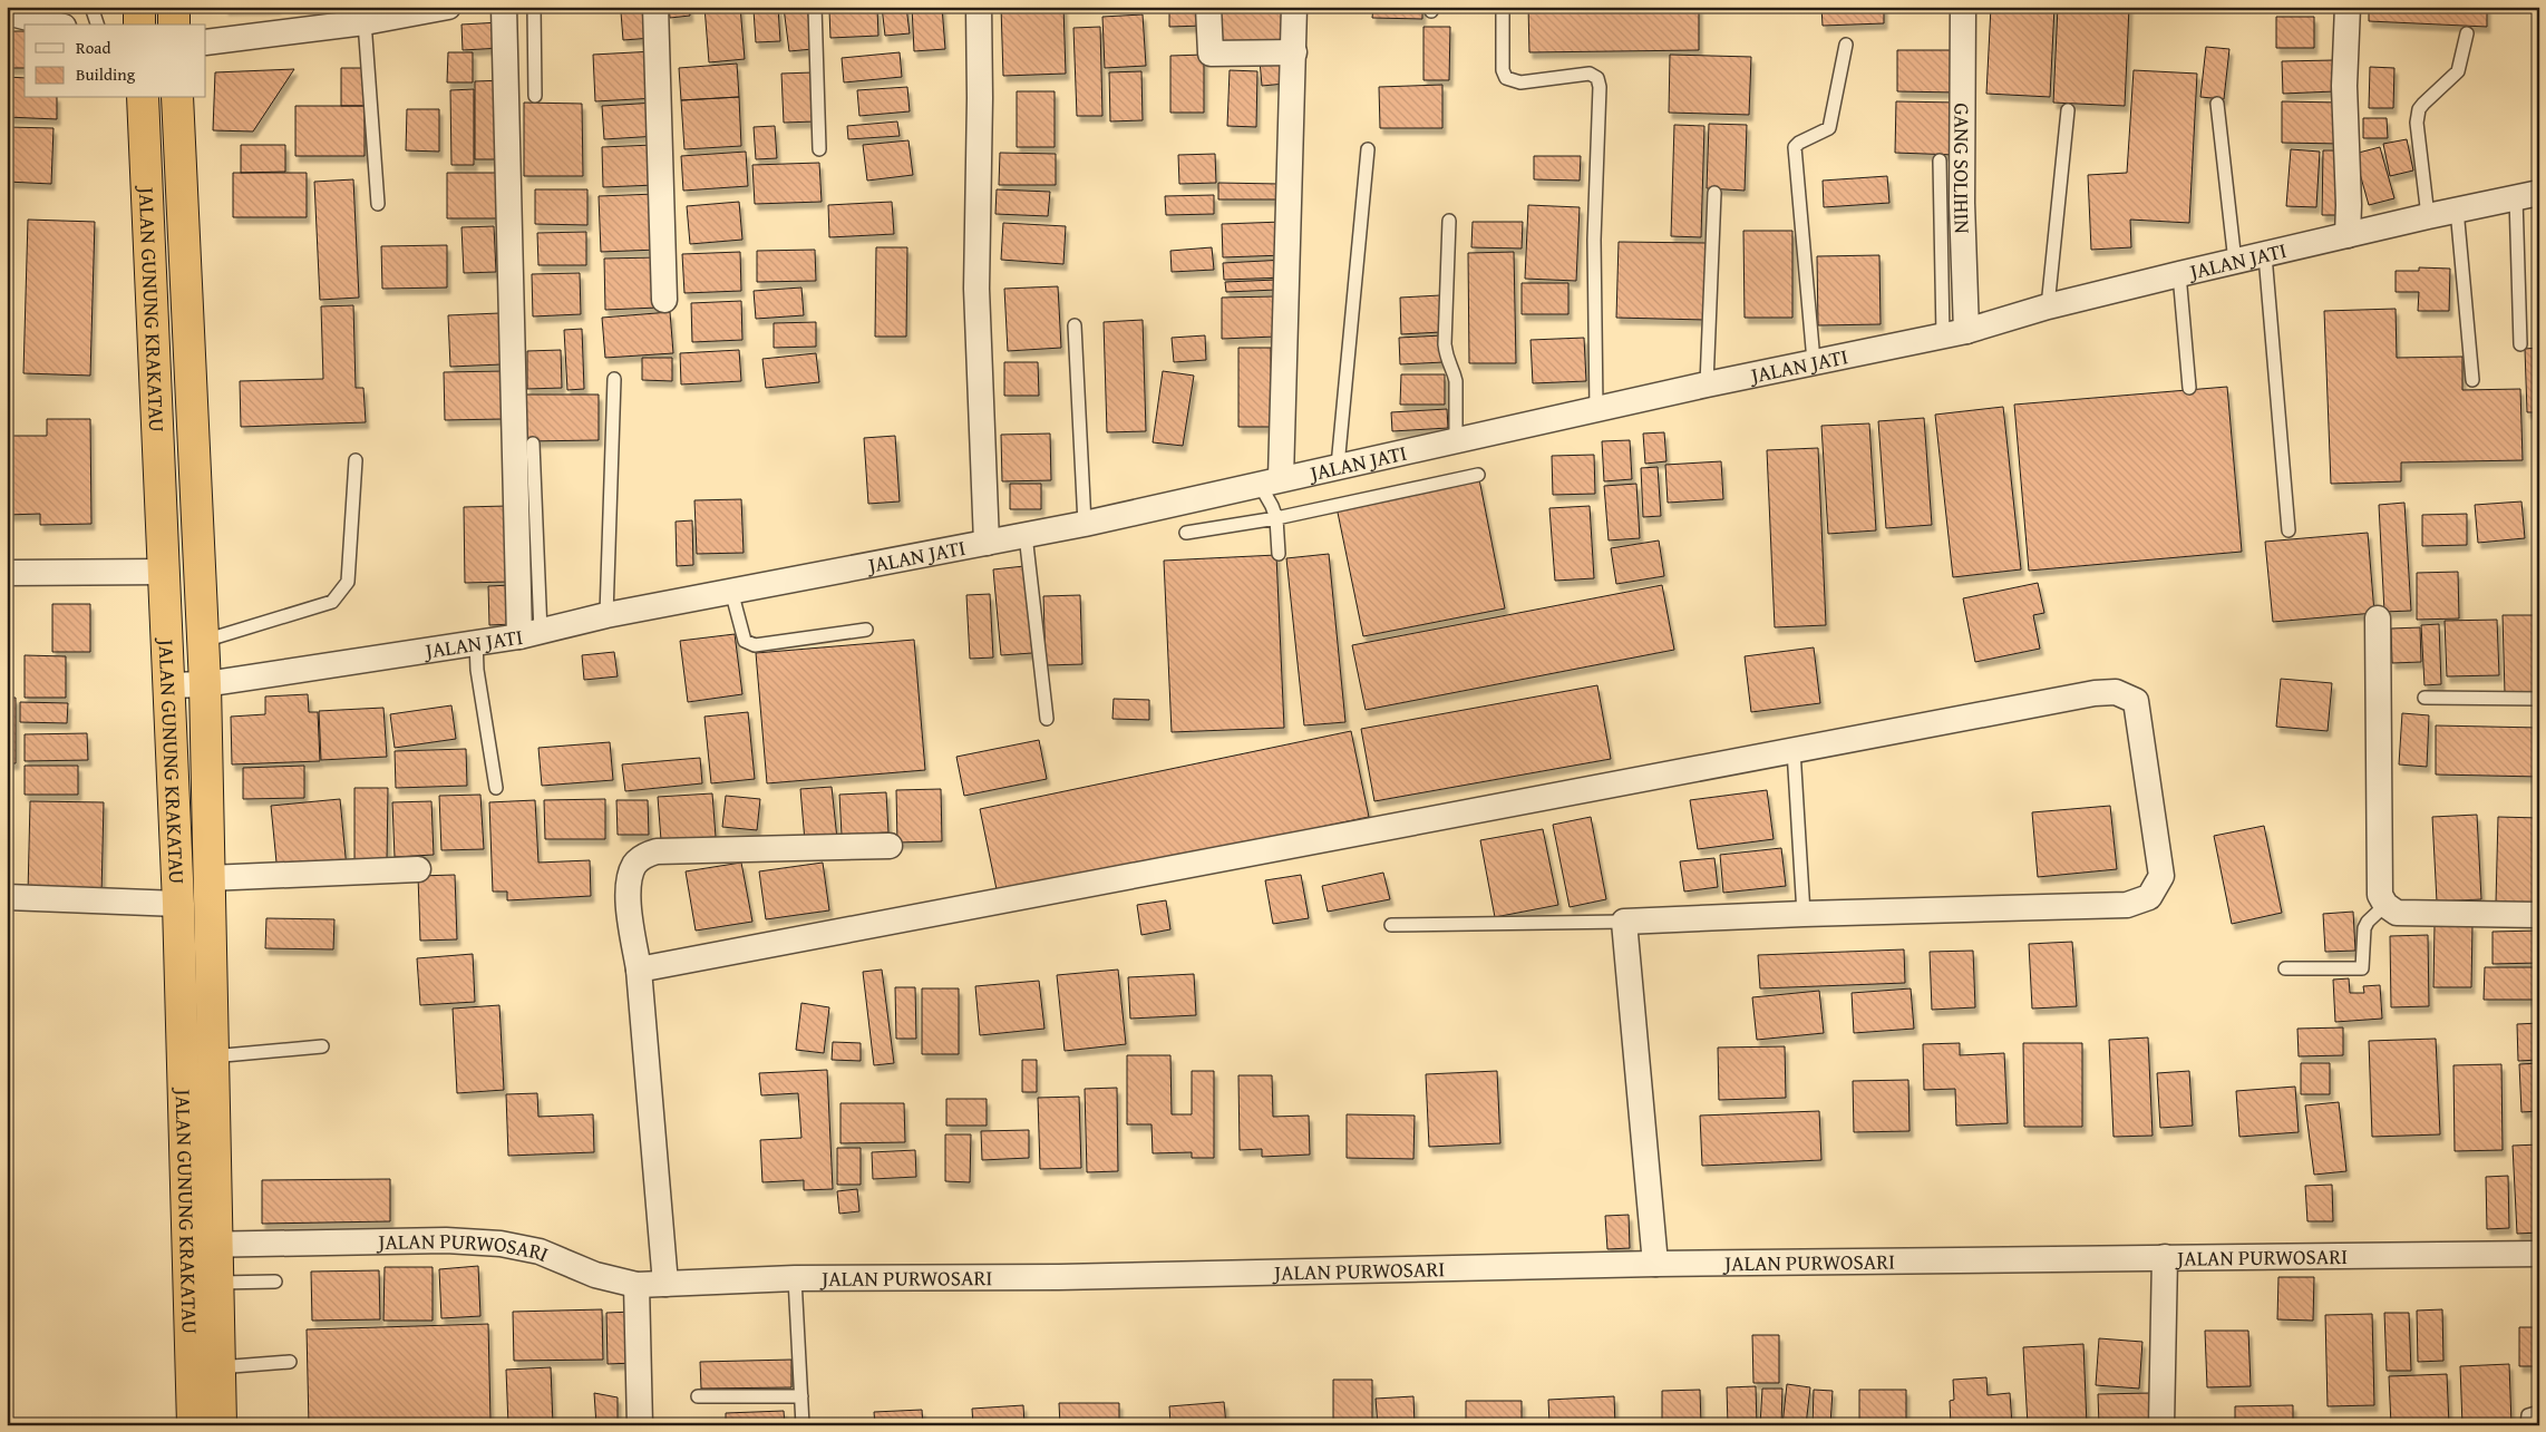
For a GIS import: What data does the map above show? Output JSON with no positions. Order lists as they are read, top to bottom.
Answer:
{
  "streets": {
    "highway": ["JALAN GUNUNG KRAKATAU"],
    "street": ["GANG SOLIHIN", "JALAN JATI", "JALAN PURWOSARI"]
  },
  "crossings": [
    ["GANG SOLIHIN", "JALAN JATI"],
    ["JALAN JATI", "JALAN GUNUNG KRAKATAU"],
    ["JALAN GUNUNG KRAKATAU", "JALAN PURWOSARI"]
  ],
  "legend": ["Road", "Building"]
}
